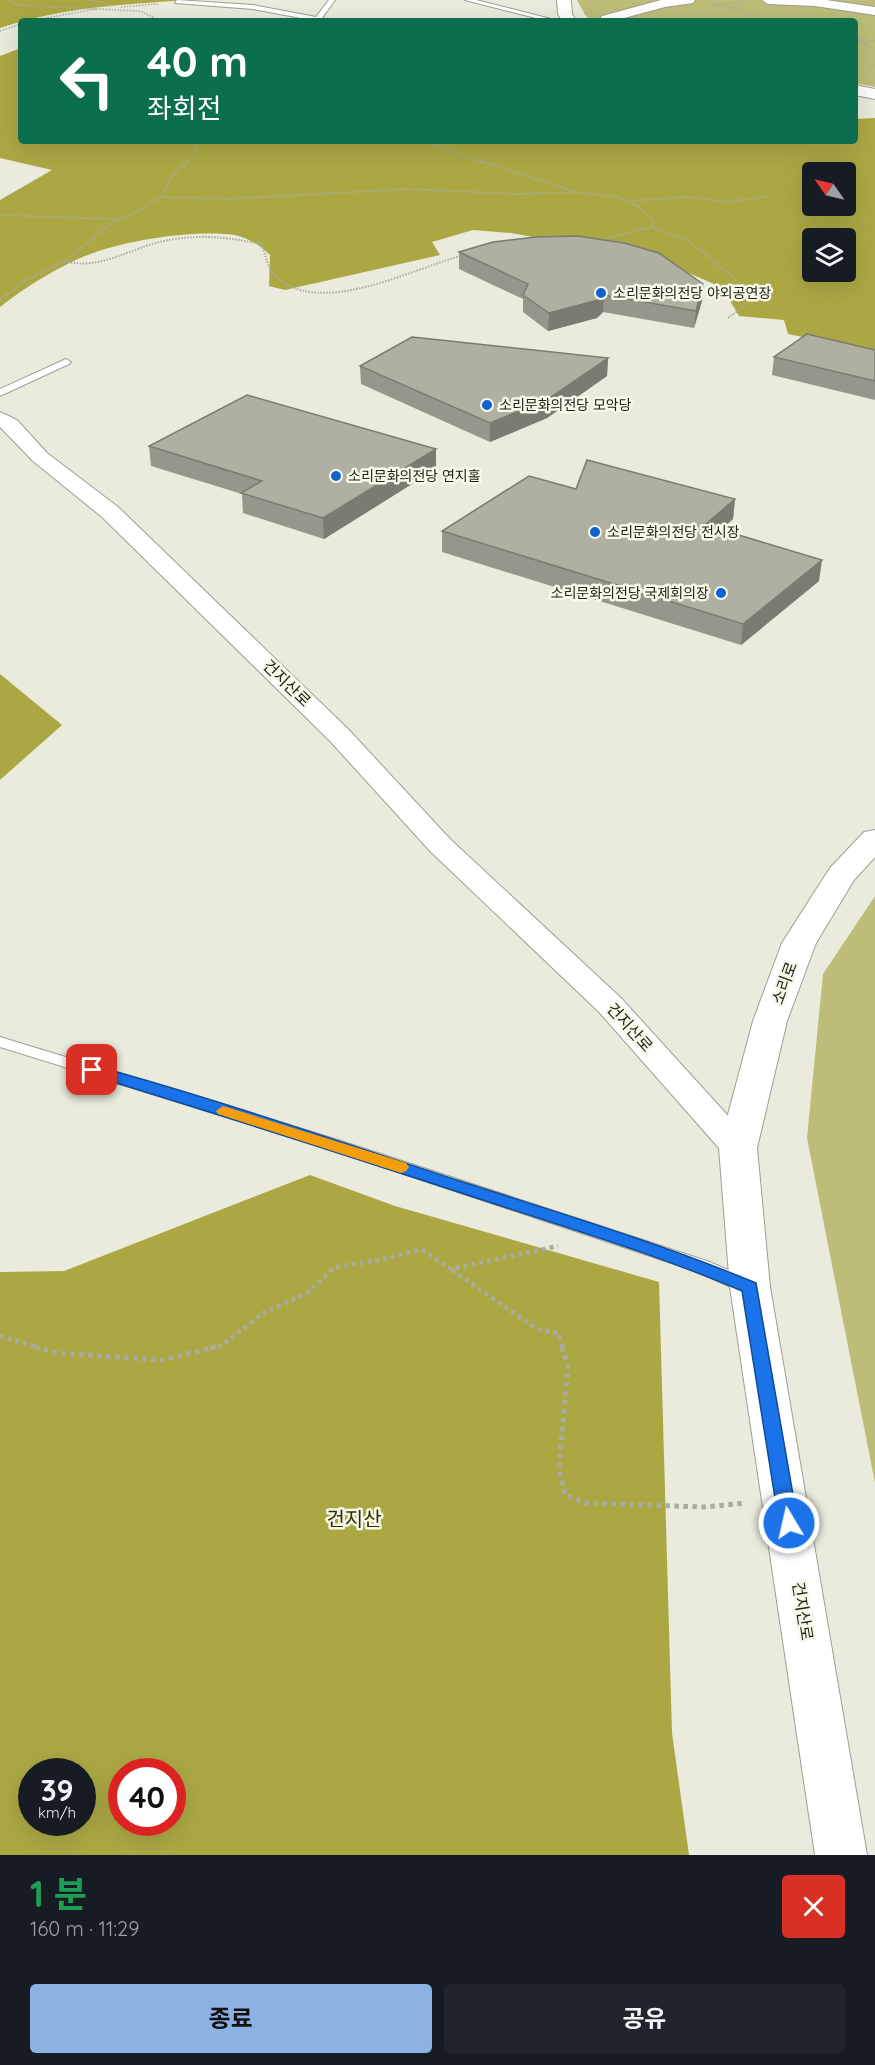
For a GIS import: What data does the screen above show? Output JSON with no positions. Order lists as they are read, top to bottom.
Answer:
{
  "streets": {
    "street": ["건지산로", "소리로"]
  },
  "crossings": [
    ["건지산로", "소리로"]
  ],
  "parks": ["건지산"],
  "places": [
    "소리문화의전당 야외공연장",
    "소리문화의전당 모악당",
    "소리문화의전당 연지홀",
    "소리문화의전당 전시장",
    "소리문화의전당 국제회의장"
  ],
  "north": "top left",
  "page": {
    "turn": ["40 m", "좌회전"],
    "speed": "39 km/h",
    "limit": "40",
    "heading": ["1 분", "160 m · 11:29"],
    "buttons": ["종료", "공유"]
  }
}
